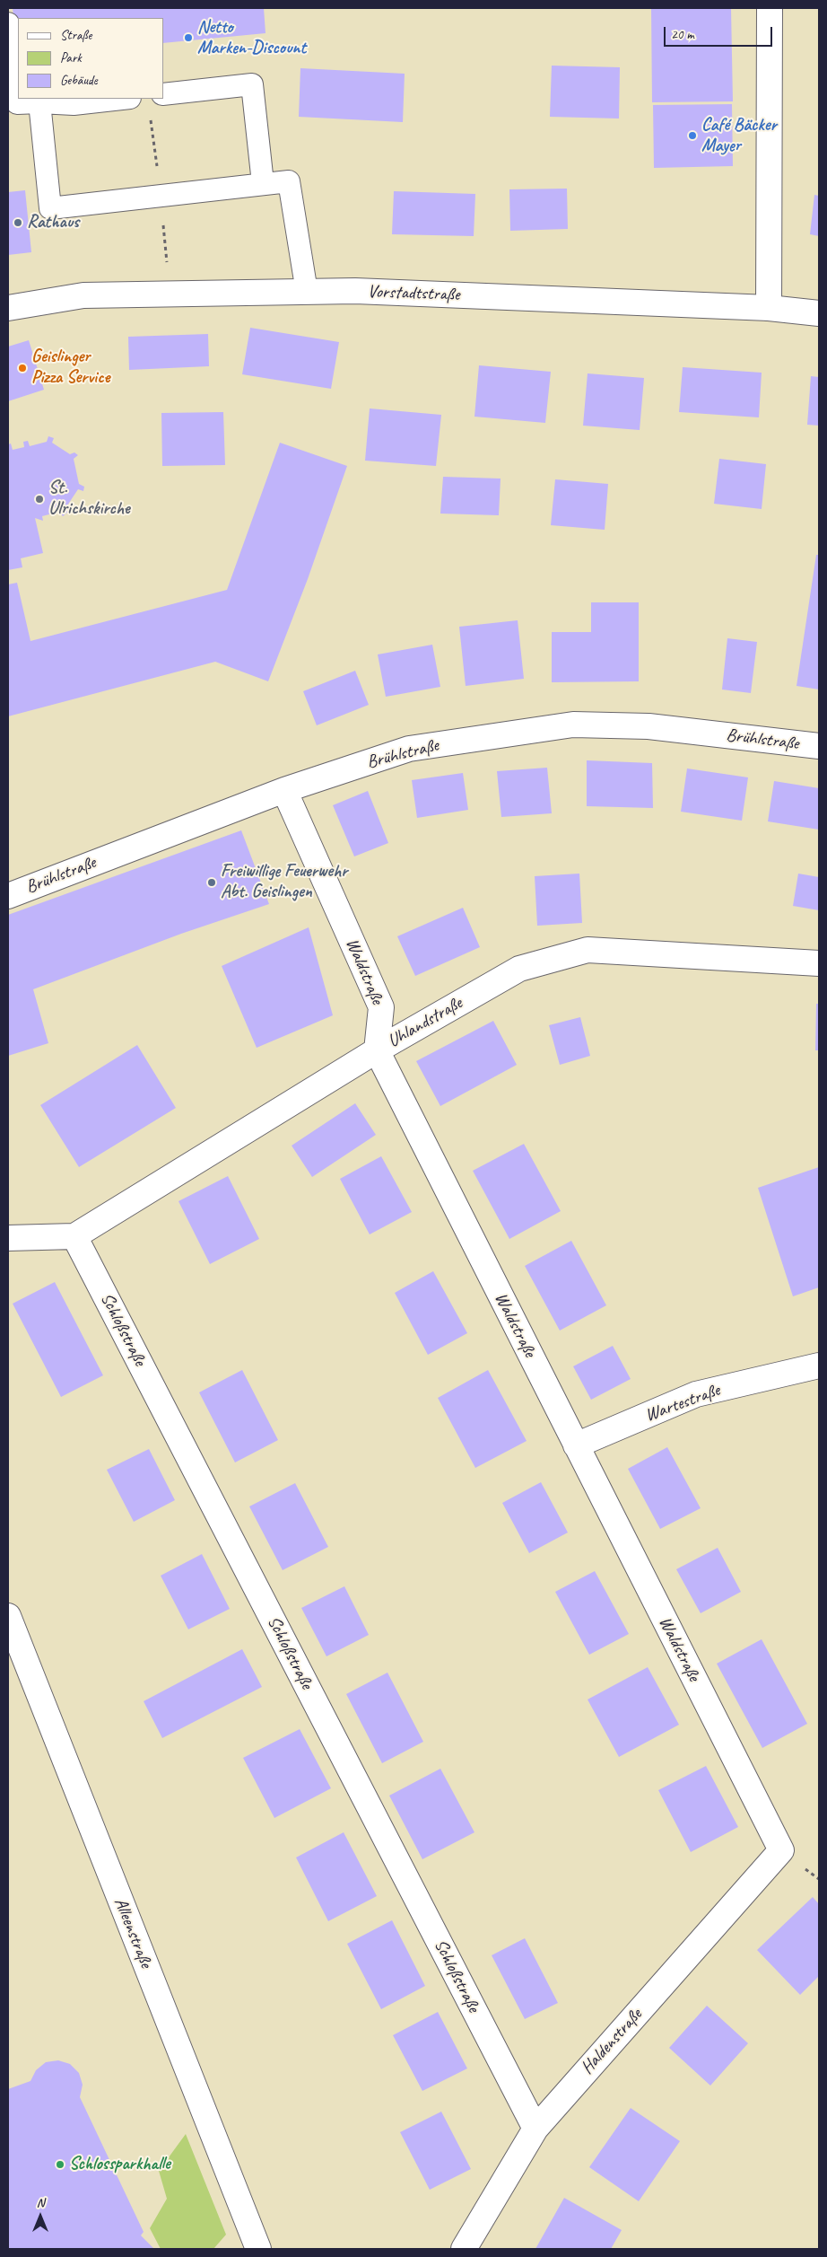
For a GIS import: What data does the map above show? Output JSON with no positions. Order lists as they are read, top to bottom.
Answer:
{
  "streets": {
    "street": [
      "Vorstadtstraße",
      "Brühlstraße",
      "Waldstraße",
      "Uhlandstraße",
      "Schloßstraße",
      "Wartestraße",
      "Alleenstraße",
      "Haldenstraße"
    ]
  },
  "crossings": [
    ["Brühlstraße", "Waldstraße"],
    ["Waldstraße", "Uhlandstraße"],
    ["Waldstraße", "Wartestraße"],
    ["Waldstraße", "Haldenstraße"],
    ["Uhlandstraße", "Schloßstraße"],
    ["Schloßstraße", "Haldenstraße"]
  ],
  "places": [
    "Netto Marken-Discount",
    "Café Bäcker Mayer",
    "Rathaus",
    "Geislinger Pizza Service",
    "St. Ulrichskirche",
    "Freiwillige Feuerwehr Abt. Geislingen",
    "Schlossparkhalle"
  ],
  "legend": ["Straße", "Park", "Gebäude"],
  "scale_bar": "20 m",
  "north": "top"
}
